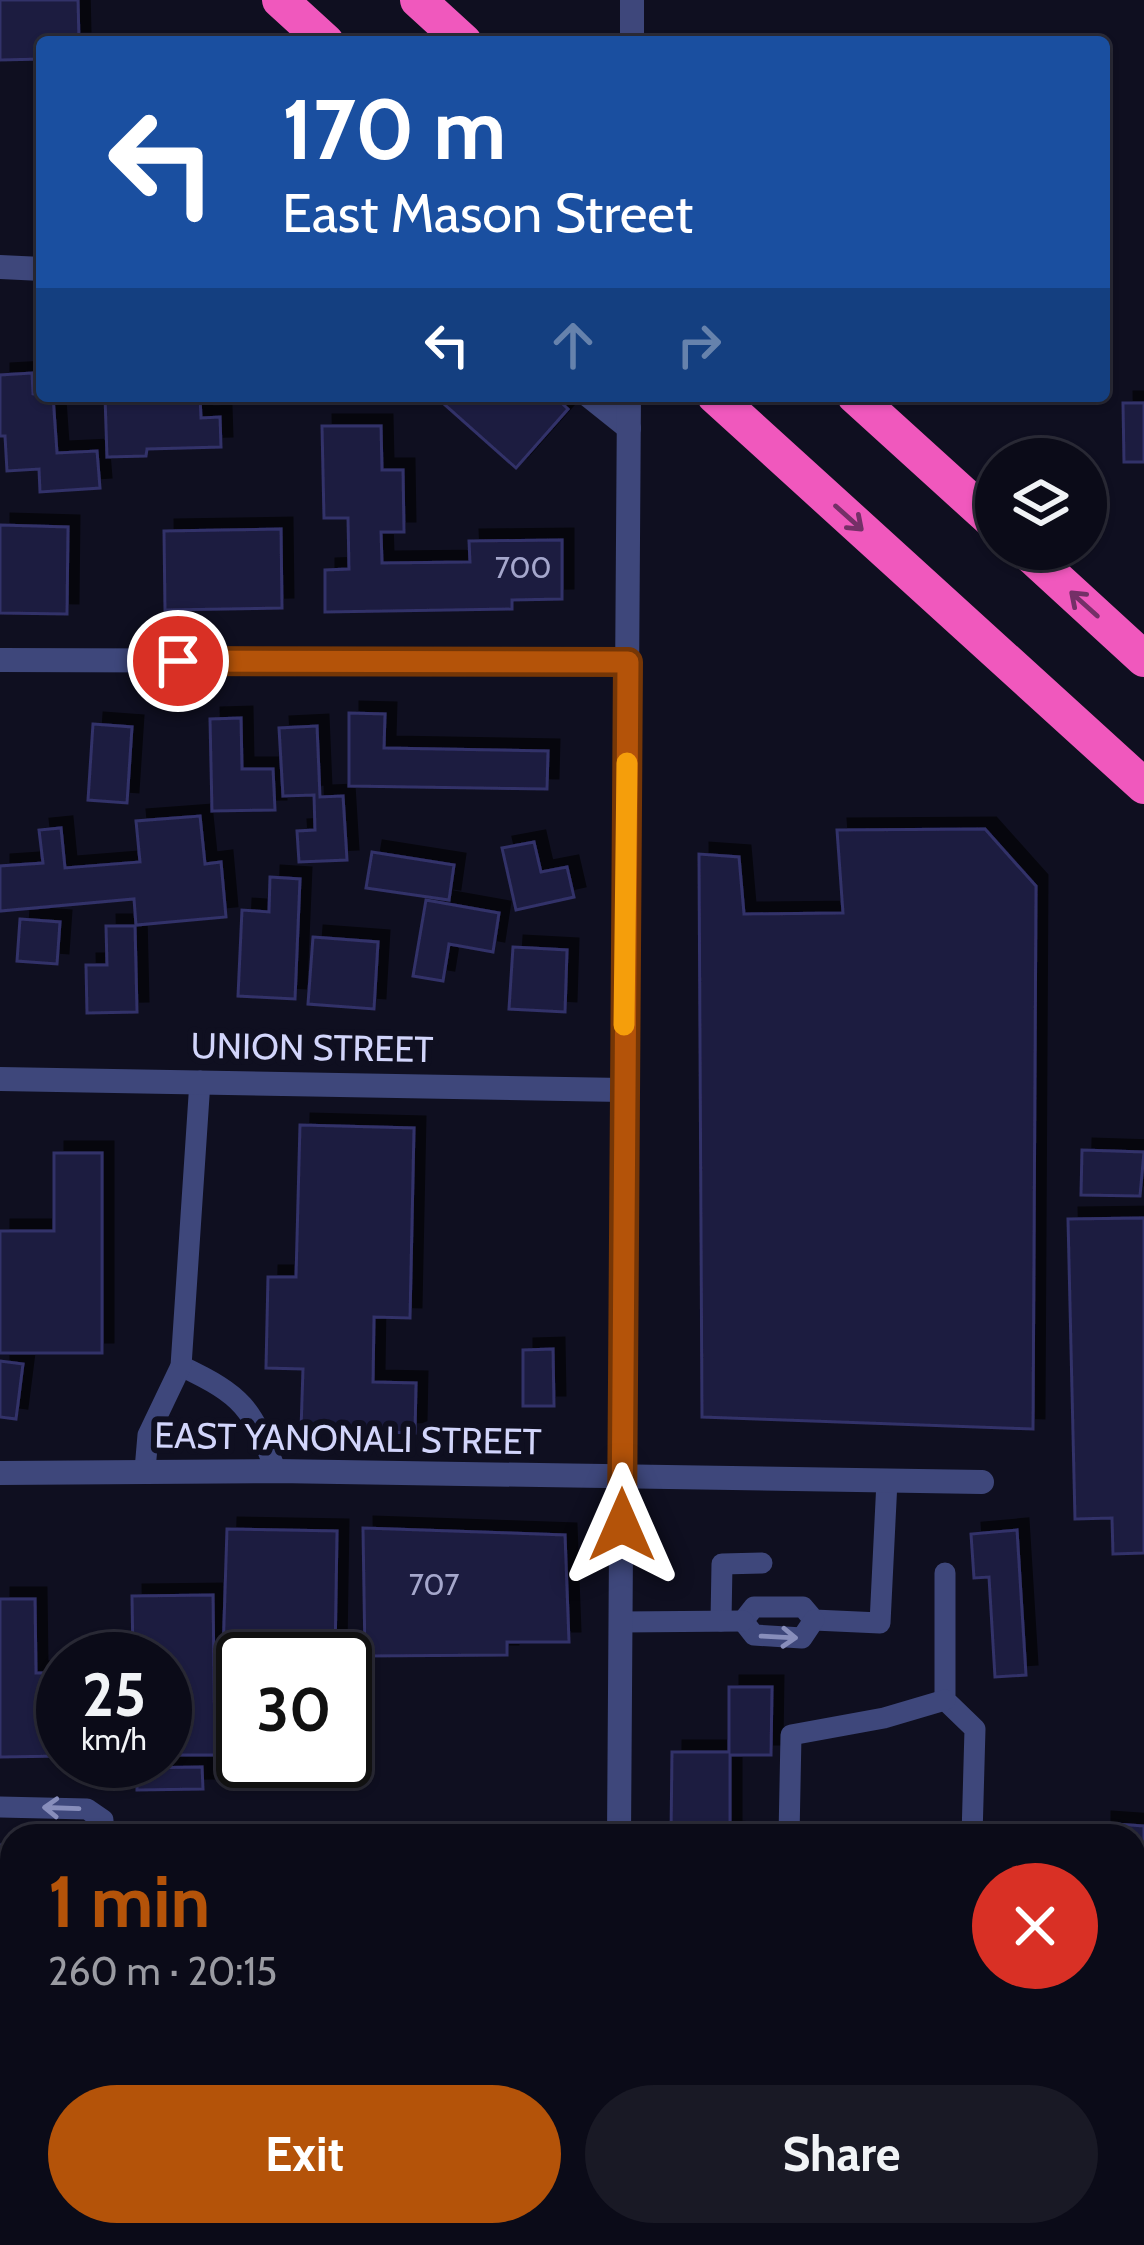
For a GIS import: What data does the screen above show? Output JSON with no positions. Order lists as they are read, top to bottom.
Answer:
{
  "streets": {
    "street": ["UNION STREET", "EAST YANONALI STREET"]
  },
  "house_numbers": ["700", "707"],
  "page": {
    "turn": ["170 m", "East Mason Street"],
    "speed": "25 km/h",
    "limit": "30",
    "heading": ["1 min", "260 m · 20:15"],
    "buttons": ["Exit", "Share"]
  }
}
